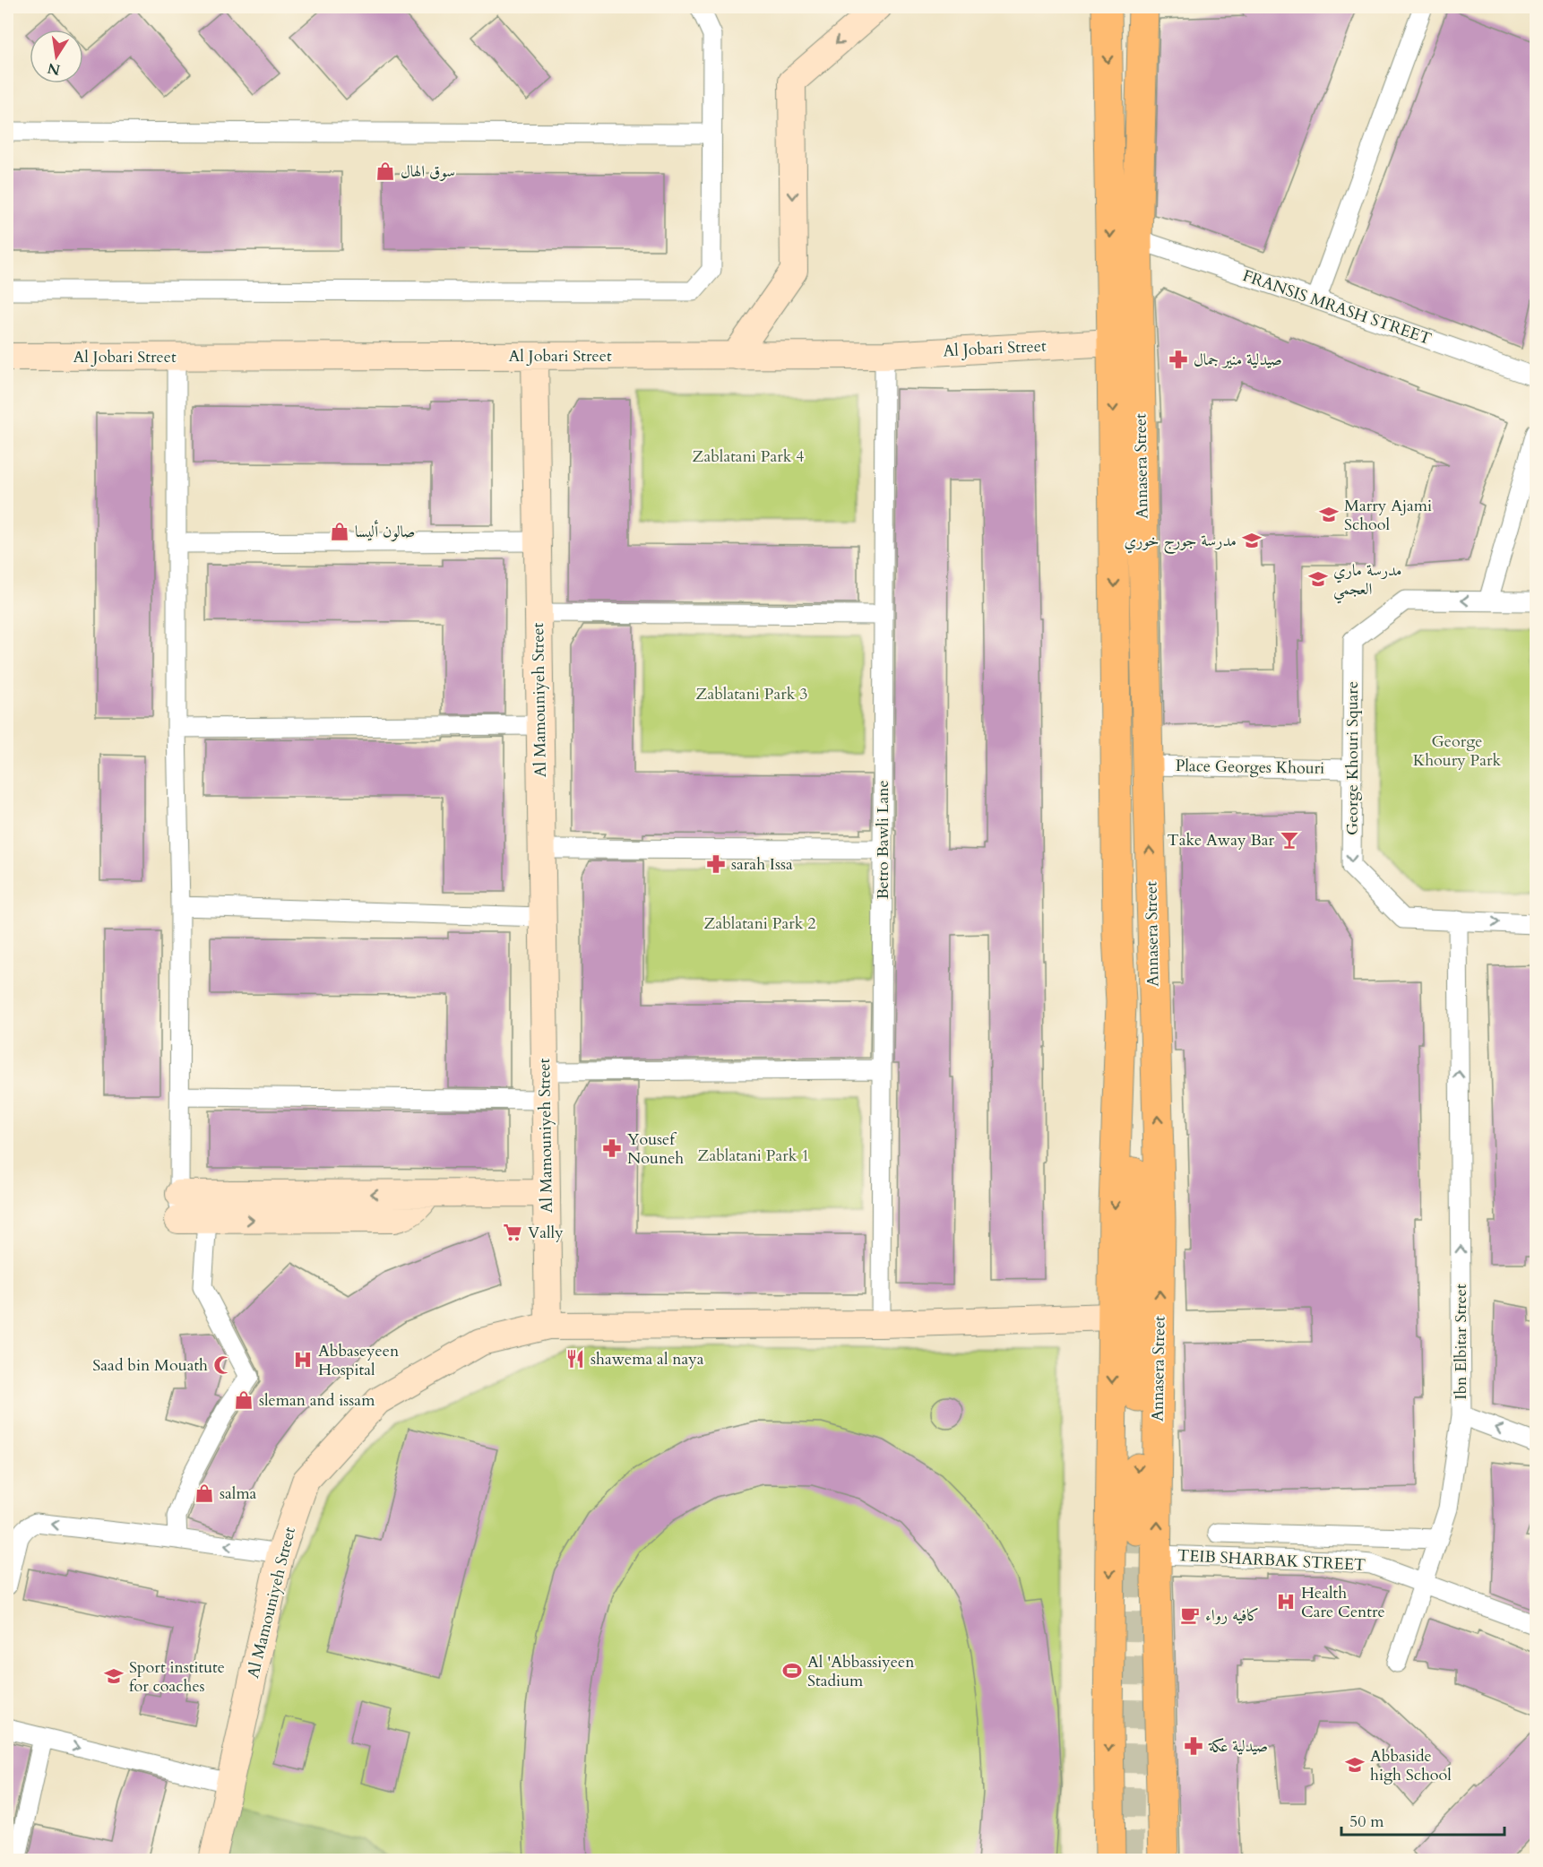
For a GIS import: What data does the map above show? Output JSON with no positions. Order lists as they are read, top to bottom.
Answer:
{
  "streets": {
    "main road": ["Annasera Street"],
    "street": [
      "FRANSIS MRASH STREET",
      "Al Jobari Street",
      "Al Mamouniyeh Street",
      "George Khouri Square",
      "Place Georges Khouri",
      "Betro Bawli Lane",
      "Ibn Elbitar Street",
      "TEIB SHARBAK STREET"
    ]
  },
  "crossings": [
    ["FRANSIS MRASH STREET", "Annasera Street"],
    ["Al Jobari Street", "Annasera Street"],
    ["Al Jobari Street", "Al Mamouniyeh Street"],
    ["Al Jobari Street", "Betro Bawli Lane"],
    ["Annasera Street", "Place Georges Khouri"],
    ["Annasera Street", "TEIB SHARBAK STREET"],
    ["George Khouri Square", "Place Georges Khouri"],
    ["George Khouri Square", "Ibn Elbitar Street"],
    ["Ibn Elbitar Street", "TEIB SHARBAK STREET"]
  ],
  "one_way": ["Ibn Elbitar Street"],
  "parks": [
    "Zablatani Park 4",
    "Zablatani Park 3",
    "George Khoury Park",
    "Zablatani Park 2",
    "Zablatani Park 1"
  ],
  "places": {
    "shop": [
      "سوق الهال",
      "صالون أليسا",
      "sleman and issam",
      "salma"
    ],
    "pharmacy": [
      "صيدلية منير جمال",
      "sarah Issa",
      "Yousef Nouneh",
      "صيدلية عكة"
    ],
    "school or university": [
      "Marry Ajami School",
      "مدرسة جورج خوري",
      "مدرسة ماري العجمي",
      "Sport institute for coaches",
      "Abbaside high School"
    ],
    "bar": ["Take Away Bar"],
    "supermarket": ["Vally"],
    "restaurant": ["shawema al naya"],
    "hospital": ["Abbaseyeen Hospital", "Health Care Centre"],
    "mosque": ["Saad bin Mouath"],
    "cafe": ["كافيه رواء"],
    "sports": ["Al 'Abbassiyeen Stadium"]
  },
  "scale_bar": "50 m",
  "north": "bottom"
}
